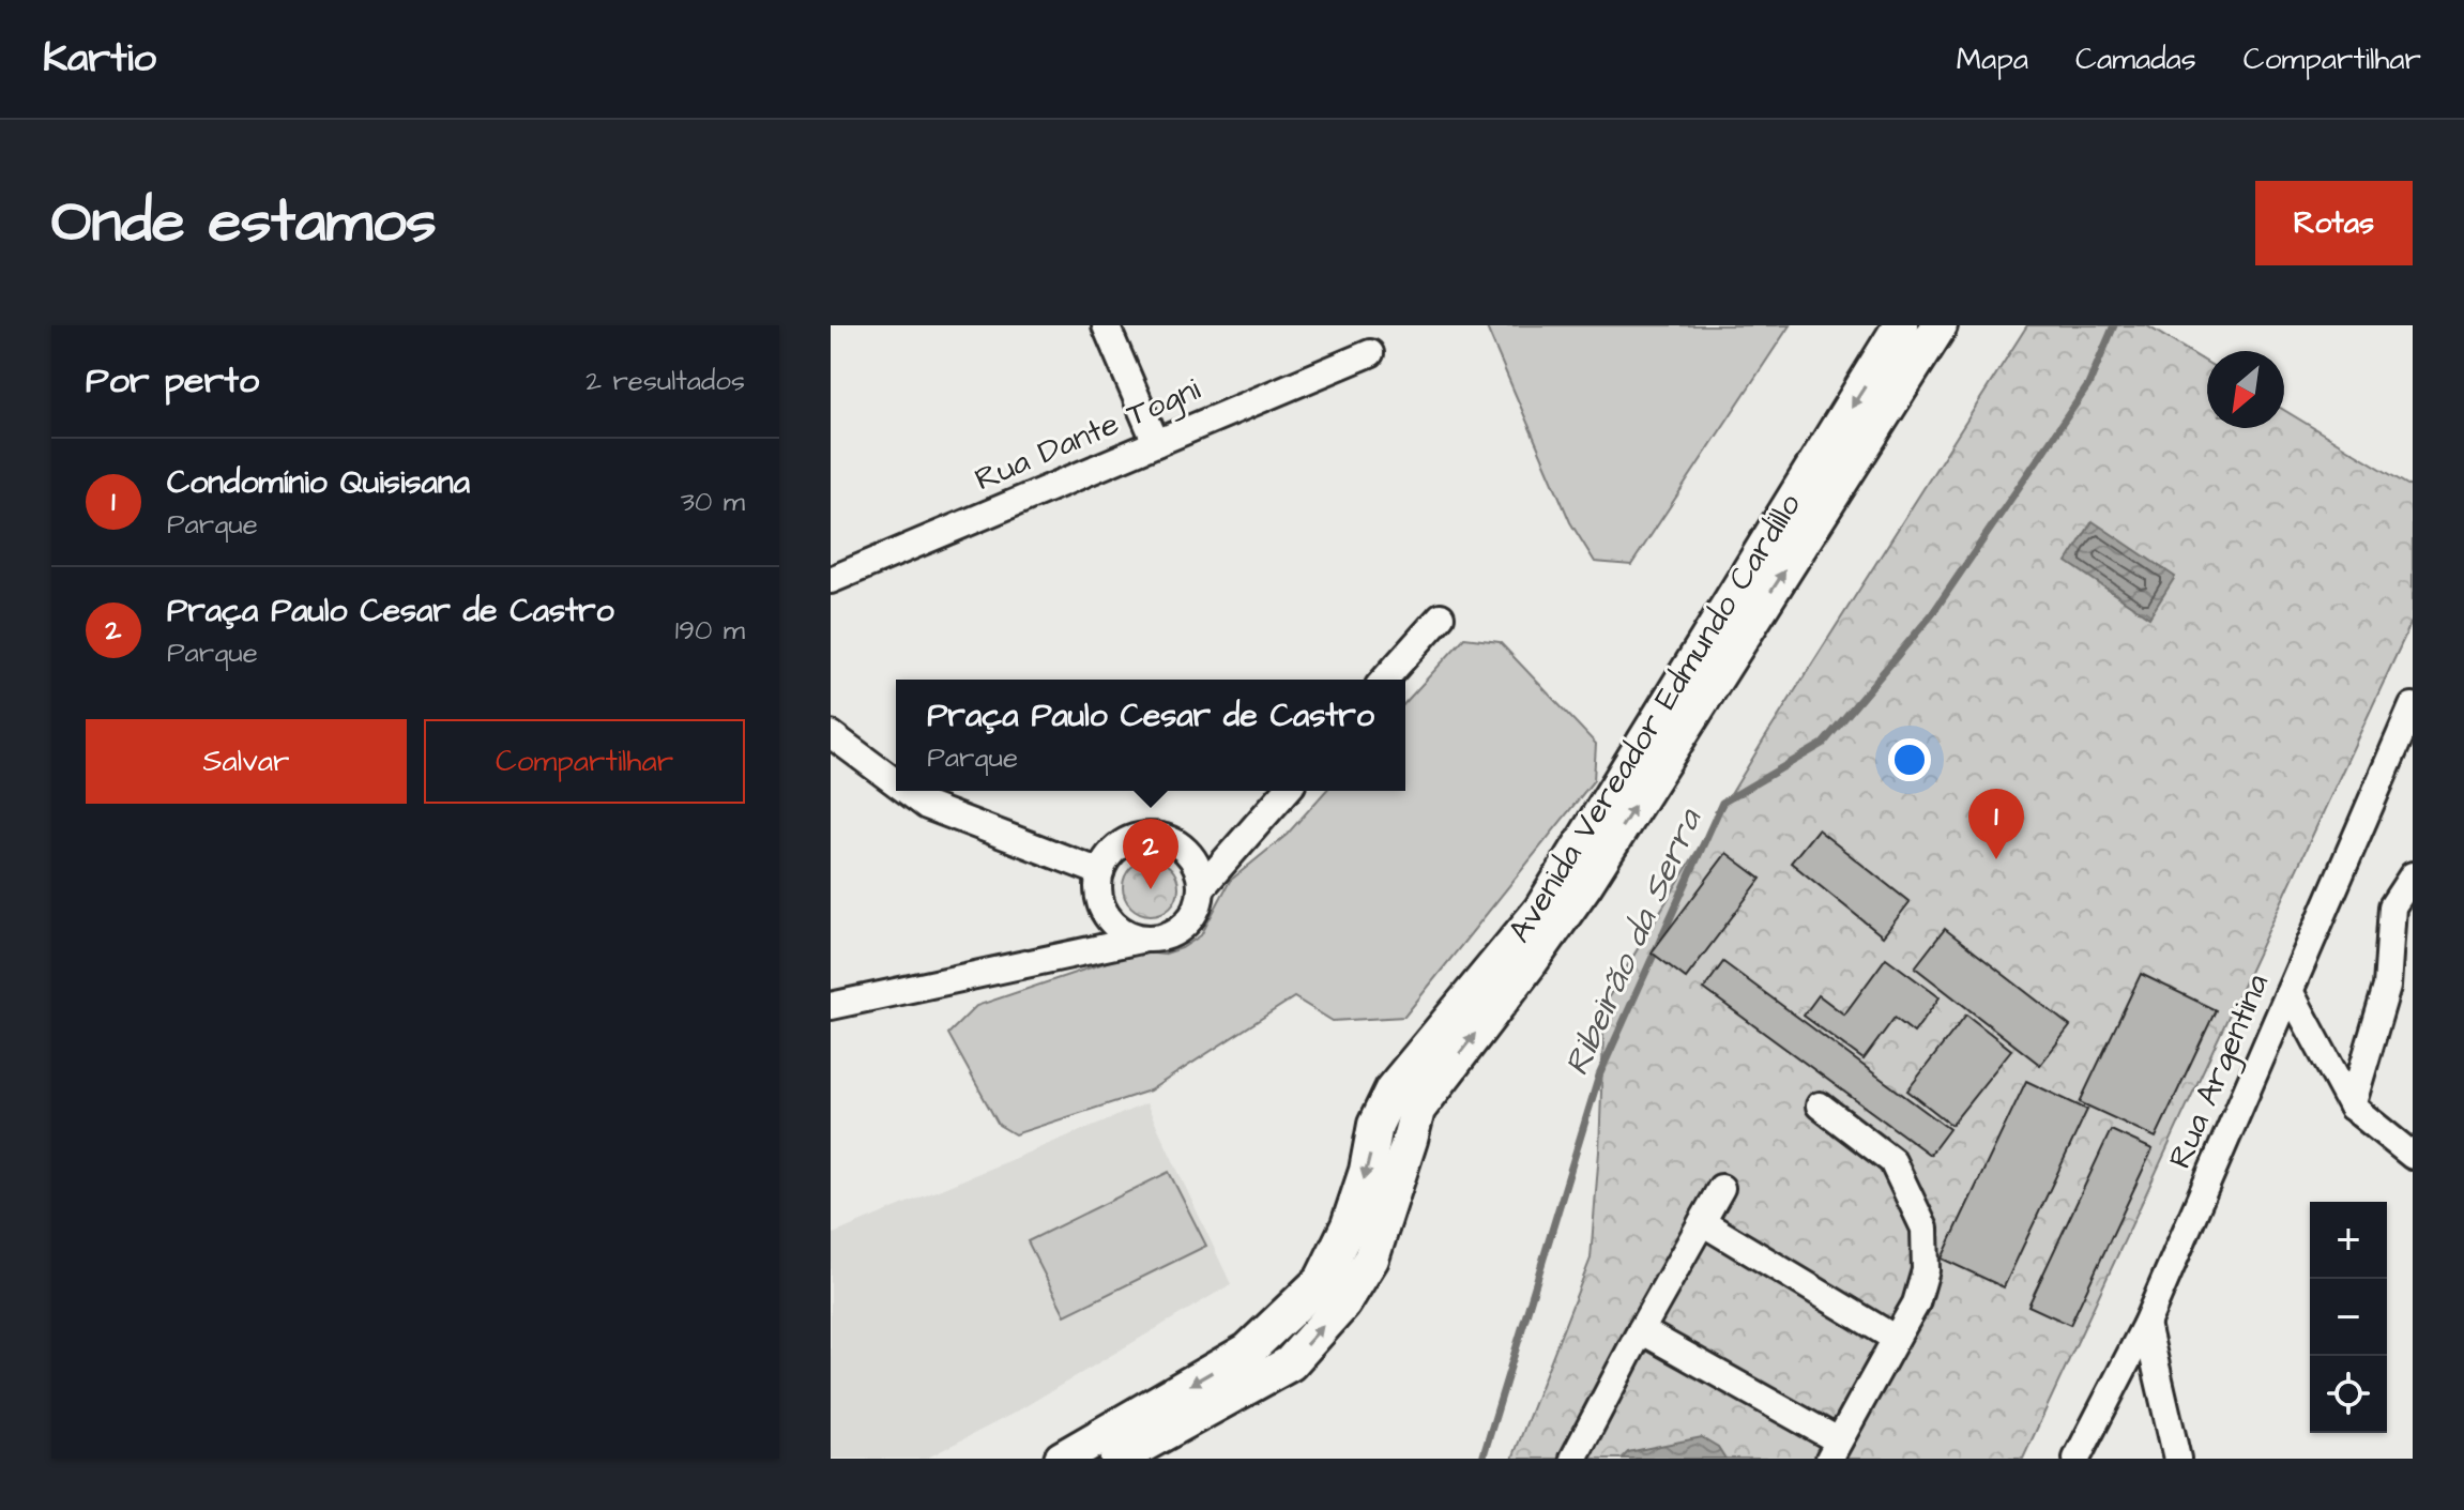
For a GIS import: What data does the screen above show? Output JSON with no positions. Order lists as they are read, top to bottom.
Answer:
{
  "streets": {
    "main road": ["Avenida Vereador Edmundo Cardillo"],
    "street": ["Rua Dante Togni", "Rua Argentina"]
  },
  "water": ["Ribeirão da Serra"],
  "north": "bottom left",
  "page": {
    "header": "Kartio",
    "nav": ["Mapa", "Camadas", "Compartilhar"],
    "title": "Onde estamos",
    "buttons": [
      "Rotas",
      ["Salvar", "Compartilhar"]
    ],
    "heading": ["Por perto", "2 resultados"],
    "list": [
      {
        "mark": "1",
        "name": "Condomínio Quisisana",
        "note": "Parque",
        "value": "30 m"
      },
      {
        "mark": "2",
        "name": "Praça Paulo Cesar de Castro",
        "note": "Parque",
        "value": "190 m"
      }
    ],
    "popup": ["Praça Paulo Cesar de Castro", "Parque"],
    "pins": ["1", "2"],
    "map_buttons": ["+", "−"]
  }
}
